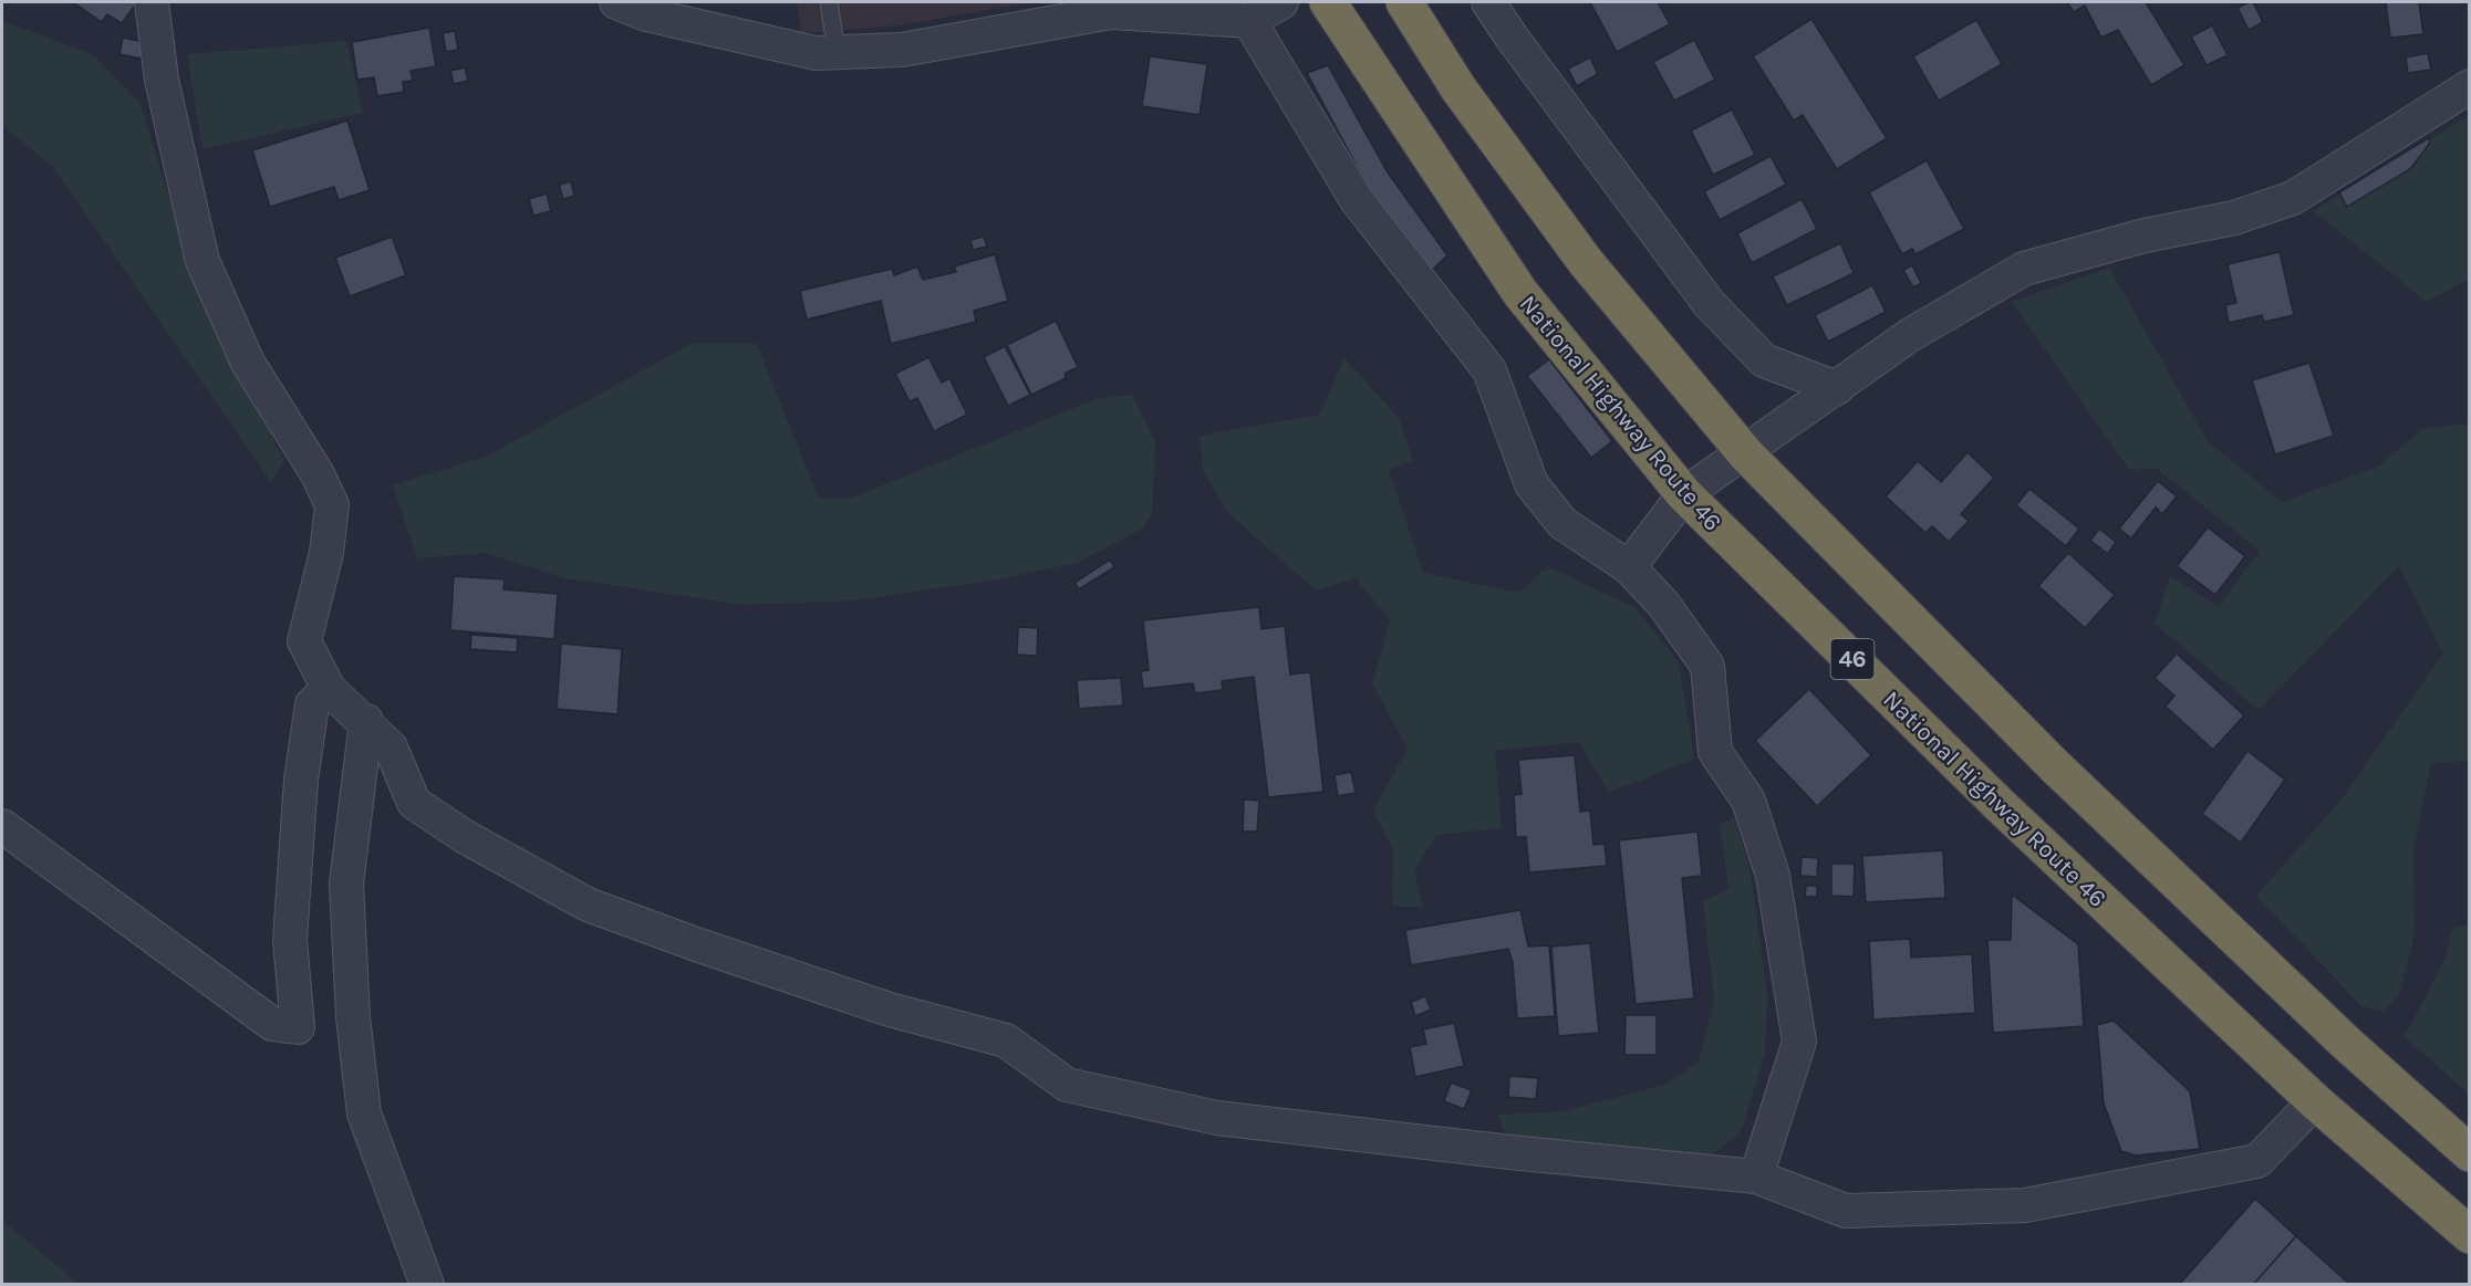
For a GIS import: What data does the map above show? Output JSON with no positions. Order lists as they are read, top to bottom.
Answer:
{
  "streets": {
    "highway": ["National Highway Route 46", "46"]
  }
}
